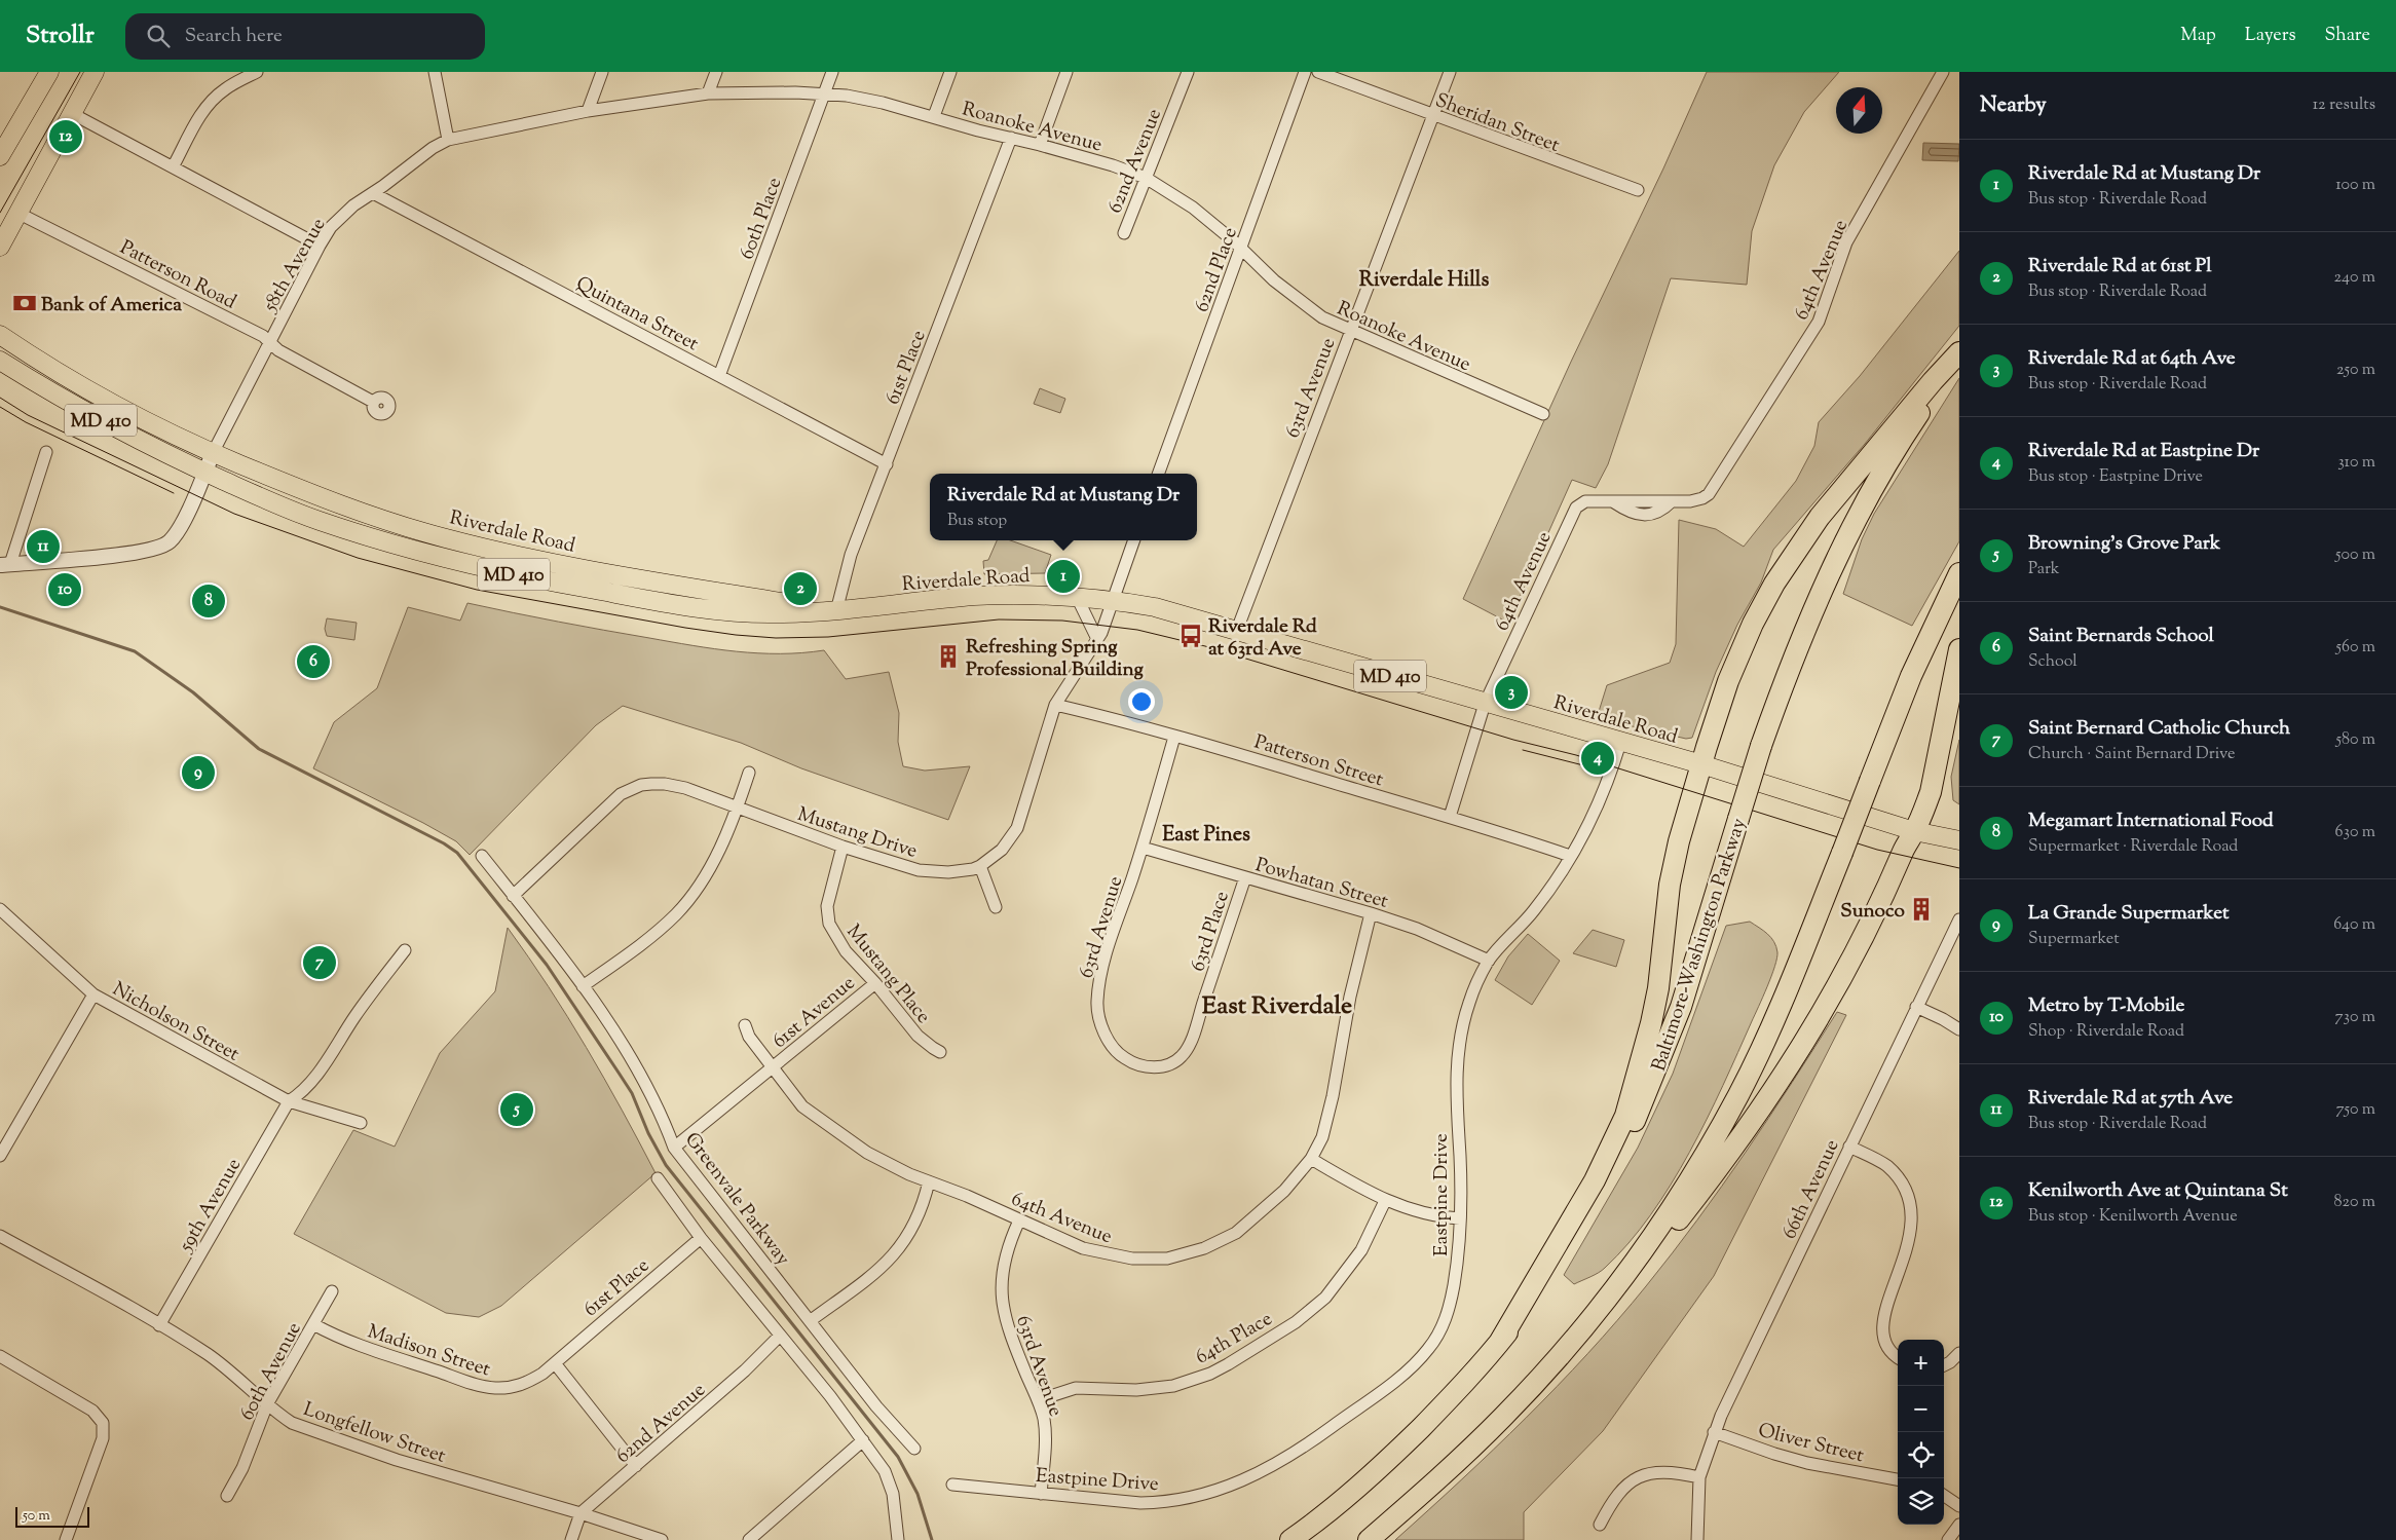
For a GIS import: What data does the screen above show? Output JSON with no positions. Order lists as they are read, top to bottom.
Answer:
{
  "streets": {
    "highway": ["Baltimore-Washington Parkway"],
    "main road": ["MD 410", "Riverdale Road"],
    "street": [
      "Sheridan Street",
      "Roanoke Avenue",
      "62nd Avenue",
      "60th Place",
      "58th Avenue",
      "62nd Place",
      "64th Avenue",
      "Patterson Road",
      "Quintana Street",
      "61st Place",
      "63rd Avenue",
      "Patterson Street",
      "Mustang Drive",
      "Powhatan Street",
      "63rd Place",
      "Mustang Place",
      "61st Avenue",
      "Nicholson Street",
      "66th Avenue",
      "Eastpine Drive",
      "Greenvale Parkway",
      "59th Avenue",
      "64th Place",
      "Madison Street",
      "60th Avenue",
      "Longfellow Street",
      "Oliver Street"
    ]
  },
  "crossings": [
    ["Sheridan Street", "63rd Avenue"],
    ["Roanoke Avenue", "62nd Avenue"],
    ["Roanoke Avenue", "60th Place"],
    ["Roanoke Avenue", "58th Avenue"],
    ["Roanoke Avenue", "62nd Place"],
    ["Roanoke Avenue", "61st Place"],
    ["Roanoke Avenue", "63rd Avenue"],
    ["62nd Avenue", "Longfellow Street"],
    ["60th Place", "Quintana Street"],
    ["58th Avenue", "Patterson Road"],
    ["58th Avenue", "Quintana Street"],
    ["58th Avenue", "MD 410"],
    ["58th Avenue", "Riverdale Road"],
    ["64th Avenue", "63rd Avenue"],
    ["64th Avenue", "Riverdale Road"],
    ["64th Avenue", "Patterson Street"],
    ["64th Avenue", "Powhatan Street"],
    ["64th Avenue", "61st Avenue"],
    ["Quintana Street", "61st Place"],
    ["61st Place", "Riverdale Road"],
    ["61st Place", "Madison Street"],
    ["63rd Avenue", "Riverdale Road"],
    ["63rd Avenue", "Patterson Street"],
    ["63rd Avenue", "Powhatan Street"],
    ["63rd Avenue", "63rd Place"],
    ["63rd Avenue", "Eastpine Drive"],
    ["63rd Avenue", "64th Place"],
    ["MD 410", "Riverdale Road"],
    ["Riverdale Road", "Mustang Drive"],
    ["Riverdale Road", "Eastpine Drive"],
    ["Patterson Street", "Mustang Drive"],
    ["Patterson Street", "Eastpine Drive"],
    ["Mustang Drive", "Mustang Place"],
    ["Mustang Drive", "Greenvale Parkway"],
    ["Powhatan Street", "63rd Place"],
    ["Powhatan Street", "Eastpine Drive"],
    ["Mustang Place", "61st Avenue"],
    ["61st Avenue", "Greenvale Parkway"],
    ["Nicholson Street", "59th Avenue"],
    ["66th Avenue", "Oliver Street"],
    ["59th Avenue", "Longfellow Street"],
    ["Madison Street", "60th Avenue"],
    ["60th Avenue", "Longfellow Street"]
  ],
  "districts": ["Riverdale Hills", "East Pines", "East Riverdale"],
  "places": {
    "bank": ["Bank of America"],
    "bus stop": ["Riverdale Rd at 63rd Ave"],
    "building": ["Refreshing Spring Professional Building", "Sunoco"]
  },
  "scale_bar": "50 m",
  "north": "top",
  "page": {
    "header": "Strollr",
    "search": "Search here",
    "nav": ["Map", "Layers", "Share"],
    "heading": ["Nearby", "12 results"],
    "pins": [
      "12",
      "11",
      "1",
      "2",
      "10",
      "8",
      "6",
      "3",
      "4",
      "9",
      "7",
      "5"
    ],
    "list": [
      {
        "mark": "1",
        "name": "Riverdale Rd at Mustang Dr",
        "note": "Bus stop · Riverdale Road",
        "value": "100 m"
      },
      {
        "mark": "2",
        "name": "Riverdale Rd at 61st Pl",
        "note": "Bus stop · Riverdale Road",
        "value": "240 m"
      },
      {
        "mark": "3",
        "name": "Riverdale Rd at 64th Ave",
        "note": "Bus stop · Riverdale Road",
        "value": "250 m"
      },
      {
        "mark": "4",
        "name": "Riverdale Rd at Eastpine Dr",
        "note": "Bus stop · Eastpine Drive",
        "value": "310 m"
      },
      {
        "mark": "5",
        "name": "Browning's Grove Park",
        "note": "Park",
        "value": "500 m"
      },
      {
        "mark": "6",
        "name": "Saint Bernards School",
        "note": "School",
        "value": "560 m"
      },
      {
        "mark": "7",
        "name": "Saint Bernard Catholic Church",
        "note": "Church · Saint Bernard Drive",
        "value": "580 m"
      },
      {
        "mark": "8",
        "name": "Megamart International Food",
        "note": "Supermarket · Riverdale Road",
        "value": "630 m"
      },
      {
        "mark": "9",
        "name": "La Grande Supermarket",
        "note": "Supermarket",
        "value": "640 m"
      },
      {
        "mark": "10",
        "name": "Metro by T-Mobile",
        "note": "Shop · Riverdale Road",
        "value": "730 m"
      },
      {
        "mark": "11",
        "name": "Riverdale Rd at 57th Ave",
        "note": "Bus stop · Riverdale Road",
        "value": "750 m"
      },
      {
        "mark": "12",
        "name": "Kenilworth Ave at Quintana St",
        "note": "Bus stop · Kenilworth Avenue",
        "value": "820 m"
      }
    ],
    "popup": ["Riverdale Rd at Mustang Dr", "Bus stop"],
    "map_buttons": ["+", "−"],
    "scale": "50 m"
  }
}
